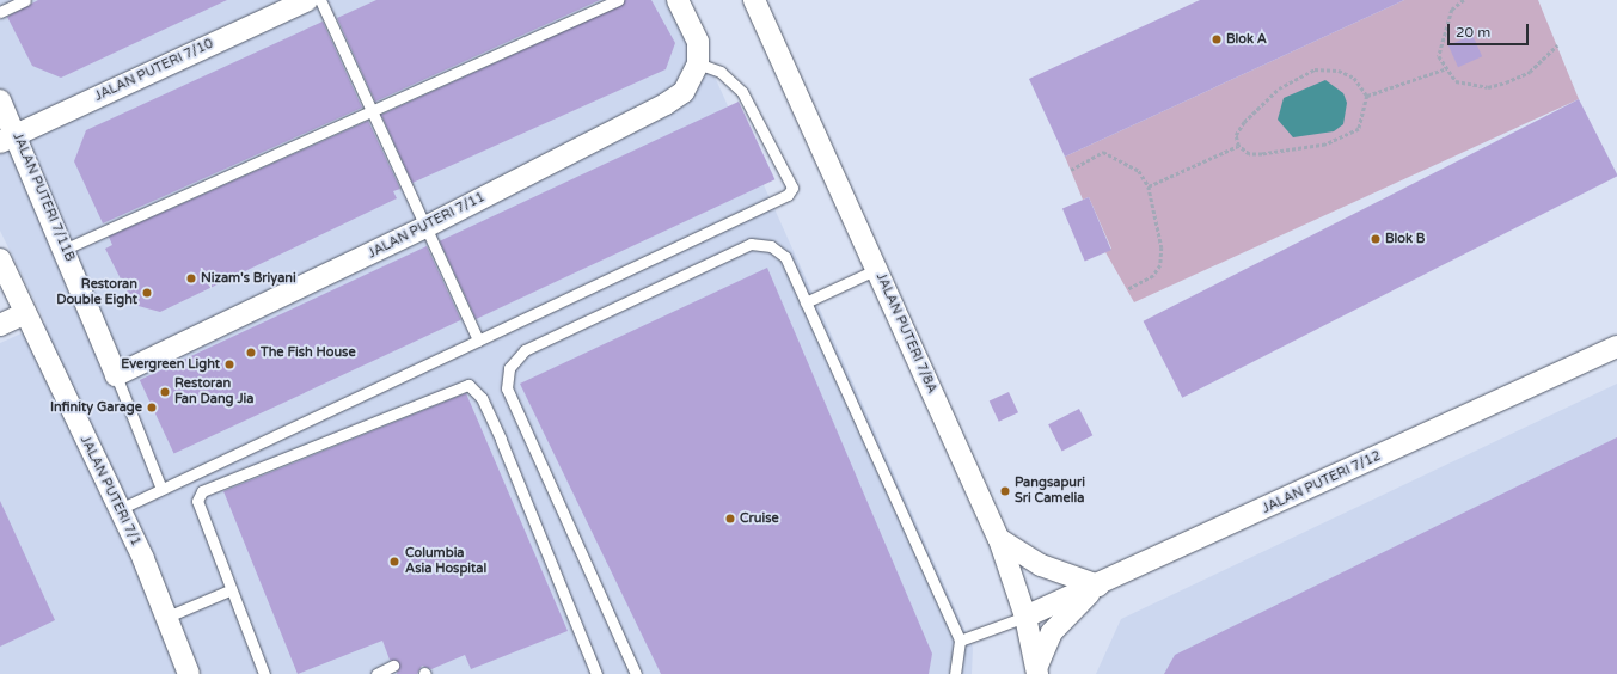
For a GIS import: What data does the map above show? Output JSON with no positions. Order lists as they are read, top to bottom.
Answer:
{
  "streets": {
    "street": [
      "JALAN PUTERI 7/10",
      "JALAN PUTERI 7/11B",
      "JALAN PUTERI 7/11",
      "JALAN PUTERI 7/8A",
      "JALAN PUTERI 7/12",
      "JALAN PUTERI 7/1"
    ]
  },
  "crossings": [
    ["JALAN PUTERI 7/10", "JALAN PUTERI 7/11B"],
    ["JALAN PUTERI 7/11B", "JALAN PUTERI 7/11"],
    ["JALAN PUTERI 7/8A", "JALAN PUTERI 7/12"]
  ],
  "places": [
    "Blok A",
    "Blok B",
    "Nizam's Briyani",
    "Restoran Double Eight",
    "The Fish House",
    "Evergreen Light",
    "Restoran Fan Dang Jia",
    "Infinity Garage",
    "Pangsapuri Sri Camelia",
    "Cruise",
    "Columbia Asia Hospital"
  ],
  "scale_bar": "20 m"
}
